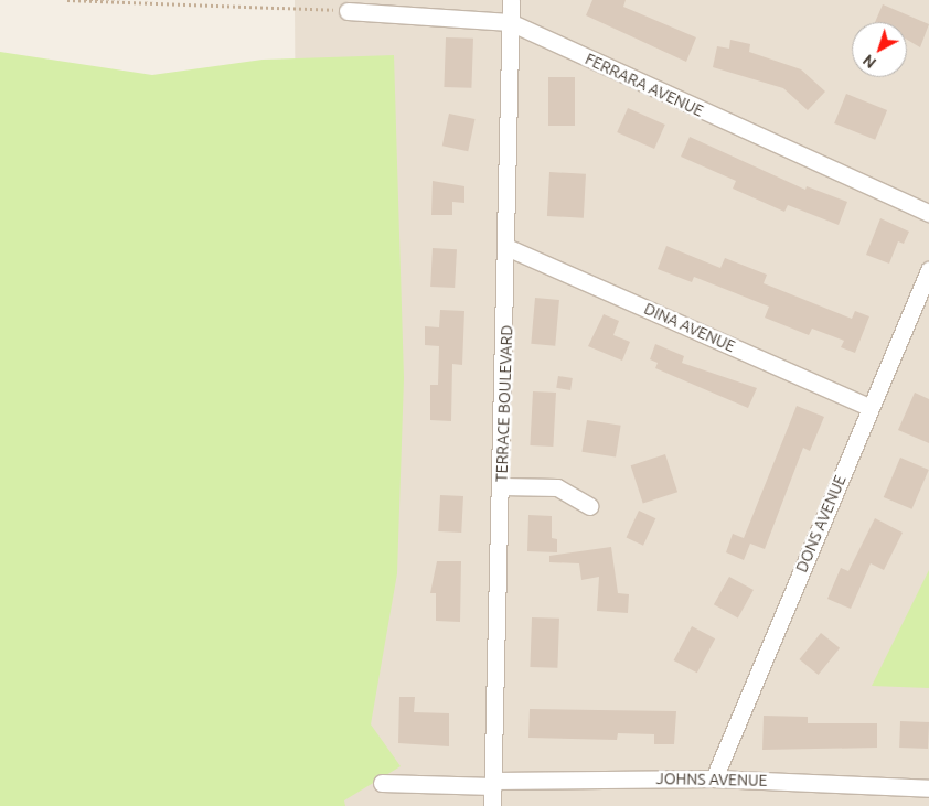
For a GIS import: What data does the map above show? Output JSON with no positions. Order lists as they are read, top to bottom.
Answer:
{
  "streets": {
    "street": [
      "FERRARA AVENUE",
      "DINA AVENUE",
      "TERRACE BOULEVARD",
      "DONS AVENUE",
      "JOHNS AVENUE"
    ]
  },
  "crossings": [
    ["FERRARA AVENUE", "TERRACE BOULEVARD"],
    ["DINA AVENUE", "TERRACE BOULEVARD"],
    ["DINA AVENUE", "DONS AVENUE"],
    ["TERRACE BOULEVARD", "JOHNS AVENUE"],
    ["DONS AVENUE", "JOHNS AVENUE"]
  ],
  "north": "bottom left"
}
